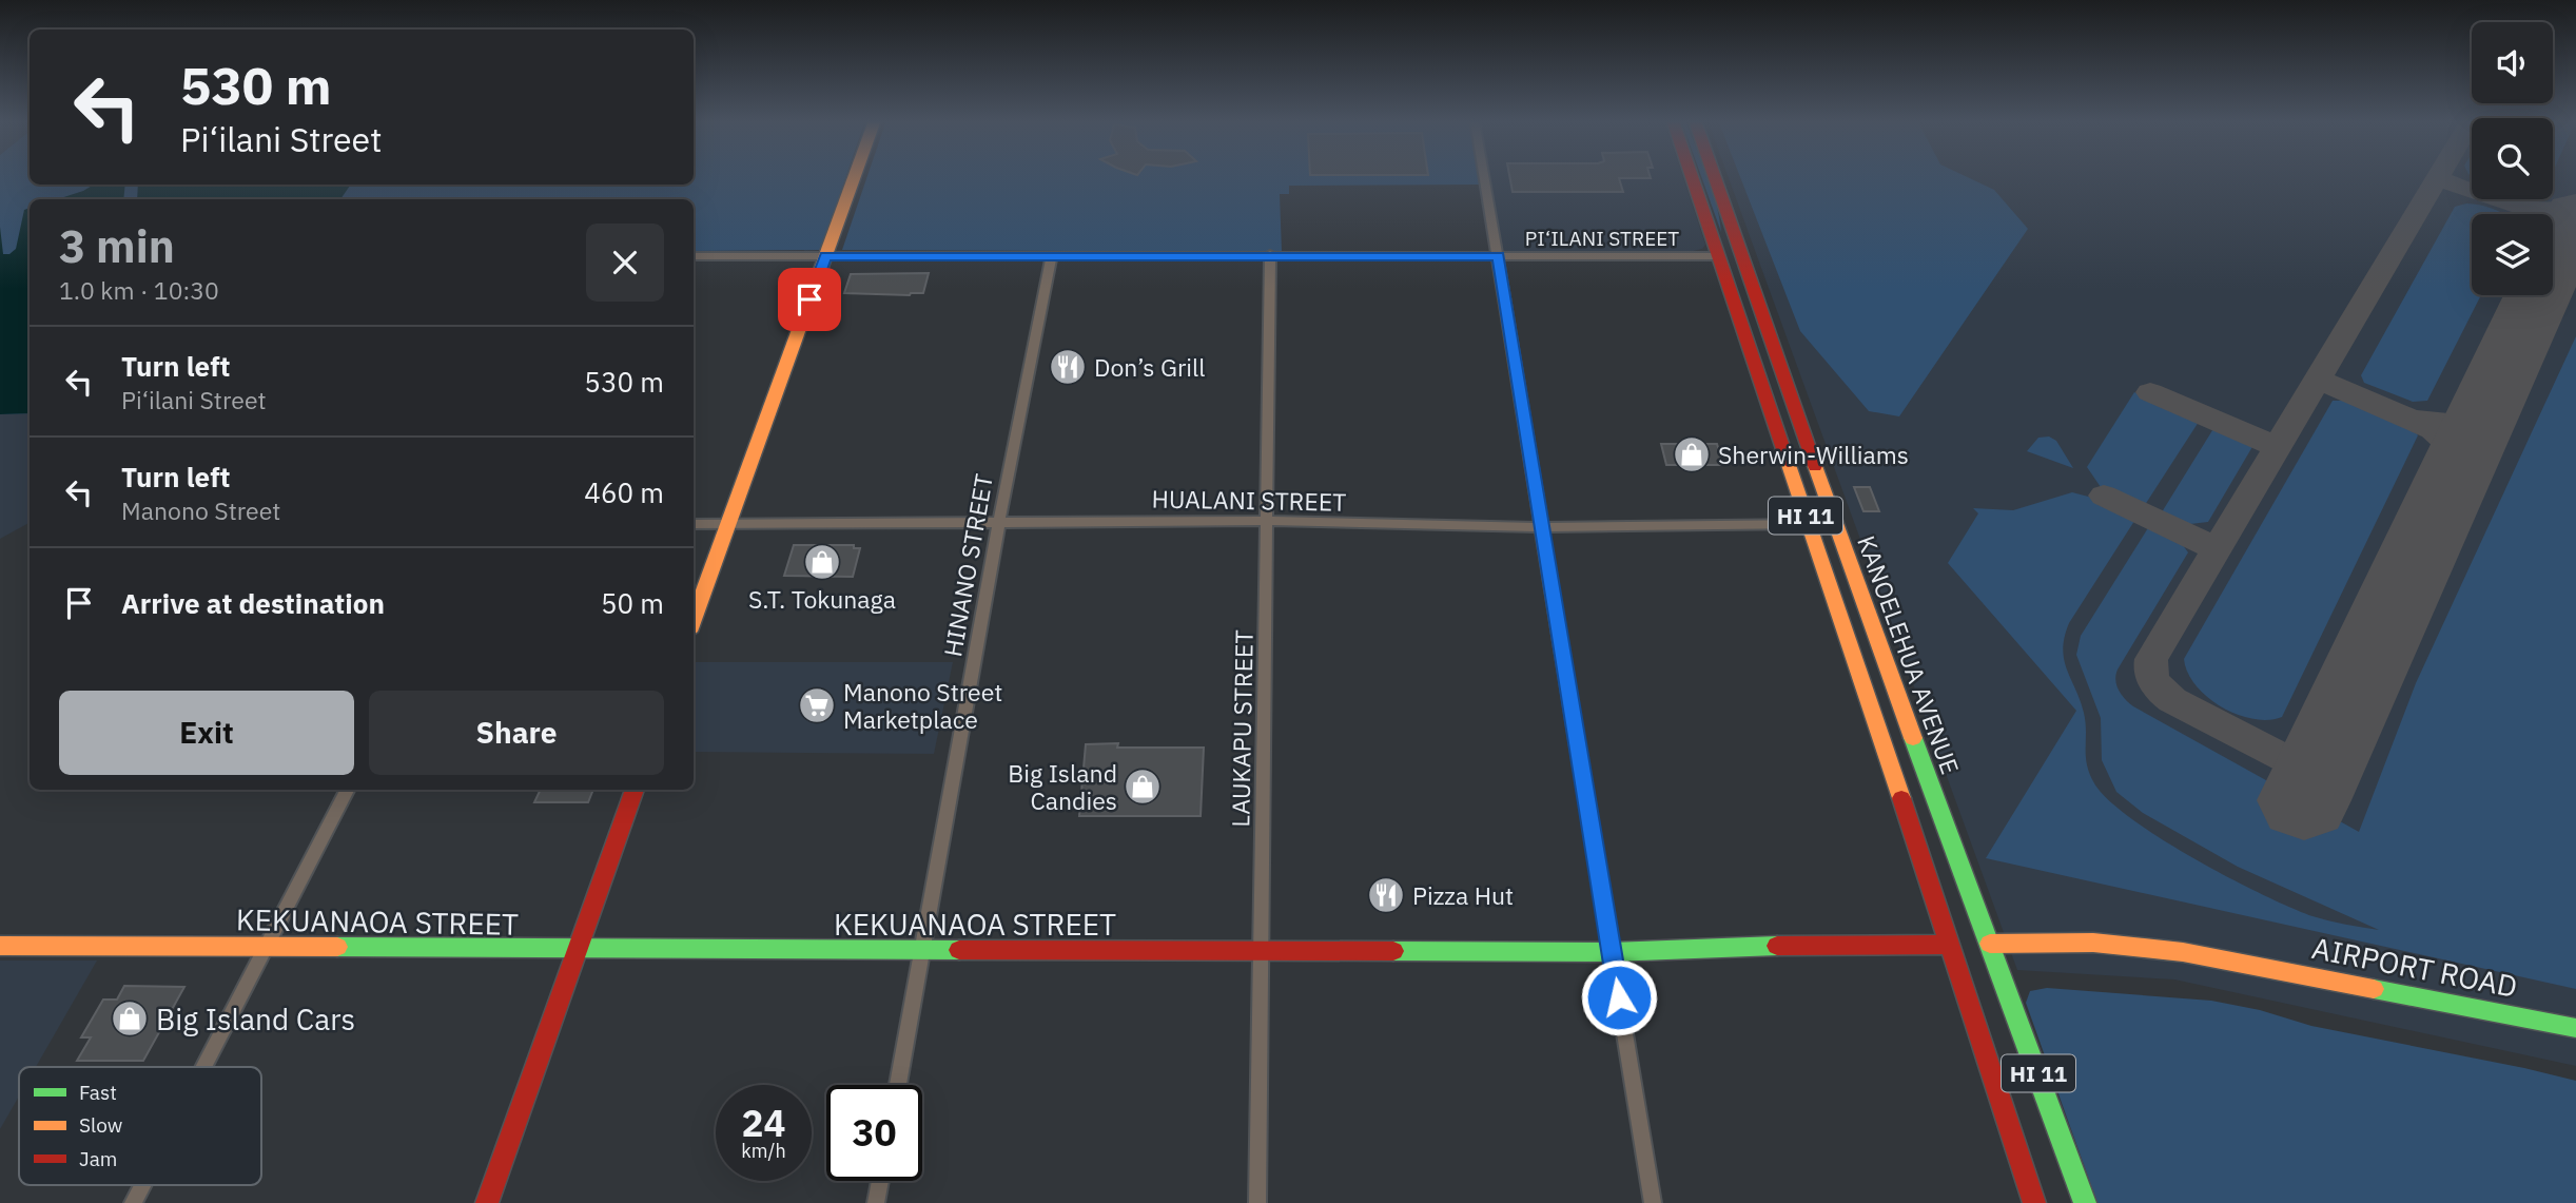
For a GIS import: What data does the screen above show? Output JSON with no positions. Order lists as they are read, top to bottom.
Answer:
{
  "streets": {
    "main road": [
      "HI 11",
      "KANOELEHUA AVENUE",
      "KEKUANAOA STREET",
      "AIRPORT ROAD"
    ],
    "street": [
      "PI‘ILANI STREET",
      "HUALANI STREET",
      "HINANO STREET",
      "LAUKAPU STREET"
    ]
  },
  "crossings": [
    ["PI‘ILANI STREET", "HI 11"],
    ["PI‘ILANI STREET", "HINANO STREET"],
    ["PI‘ILANI STREET", "LAUKAPU STREET"],
    ["HUALANI STREET", "HI 11"],
    ["HUALANI STREET", "HINANO STREET"],
    ["HUALANI STREET", "LAUKAPU STREET"],
    ["HI 11", "KEKUANAOA STREET"],
    ["HINANO STREET", "KEKUANAOA STREET"],
    ["KANOELEHUA AVENUE", "KEKUANAOA STREET"],
    ["KANOELEHUA AVENUE", "AIRPORT ROAD"],
    ["LAUKAPU STREET", "KEKUANAOA STREET"],
    ["KEKUANAOA STREET", "AIRPORT ROAD"]
  ],
  "places": {
    "restaurant": ["Don’s Grill", "Pizza Hut"],
    "shop": [
      "Sherwin-Williams",
      "S.T. Tokunaga",
      "Big Island Candies",
      "Big Island Cars"
    ],
    "supermarket": ["Manono Street Marketplace"]
  },
  "legend": ["Fast", "Slow", "Jam"],
  "page": {
    "turn": ["530 m", "Pi‘ilani Street"],
    "heading": ["3 min", "1.0 km · 10:30"],
    "list": [
      {
        "name": "Turn left",
        "note": "Pi‘ilani Street",
        "value": "530 m"
      },
      {
        "name": "Turn left",
        "note": "Manono Street",
        "value": "460 m"
      },
      {
        "name": "Arrive at destination",
        "value": "50 m"
      }
    ],
    "buttons": ["Exit", "Share"],
    "speed": "24 km/h",
    "limit": "30"
  }
}
